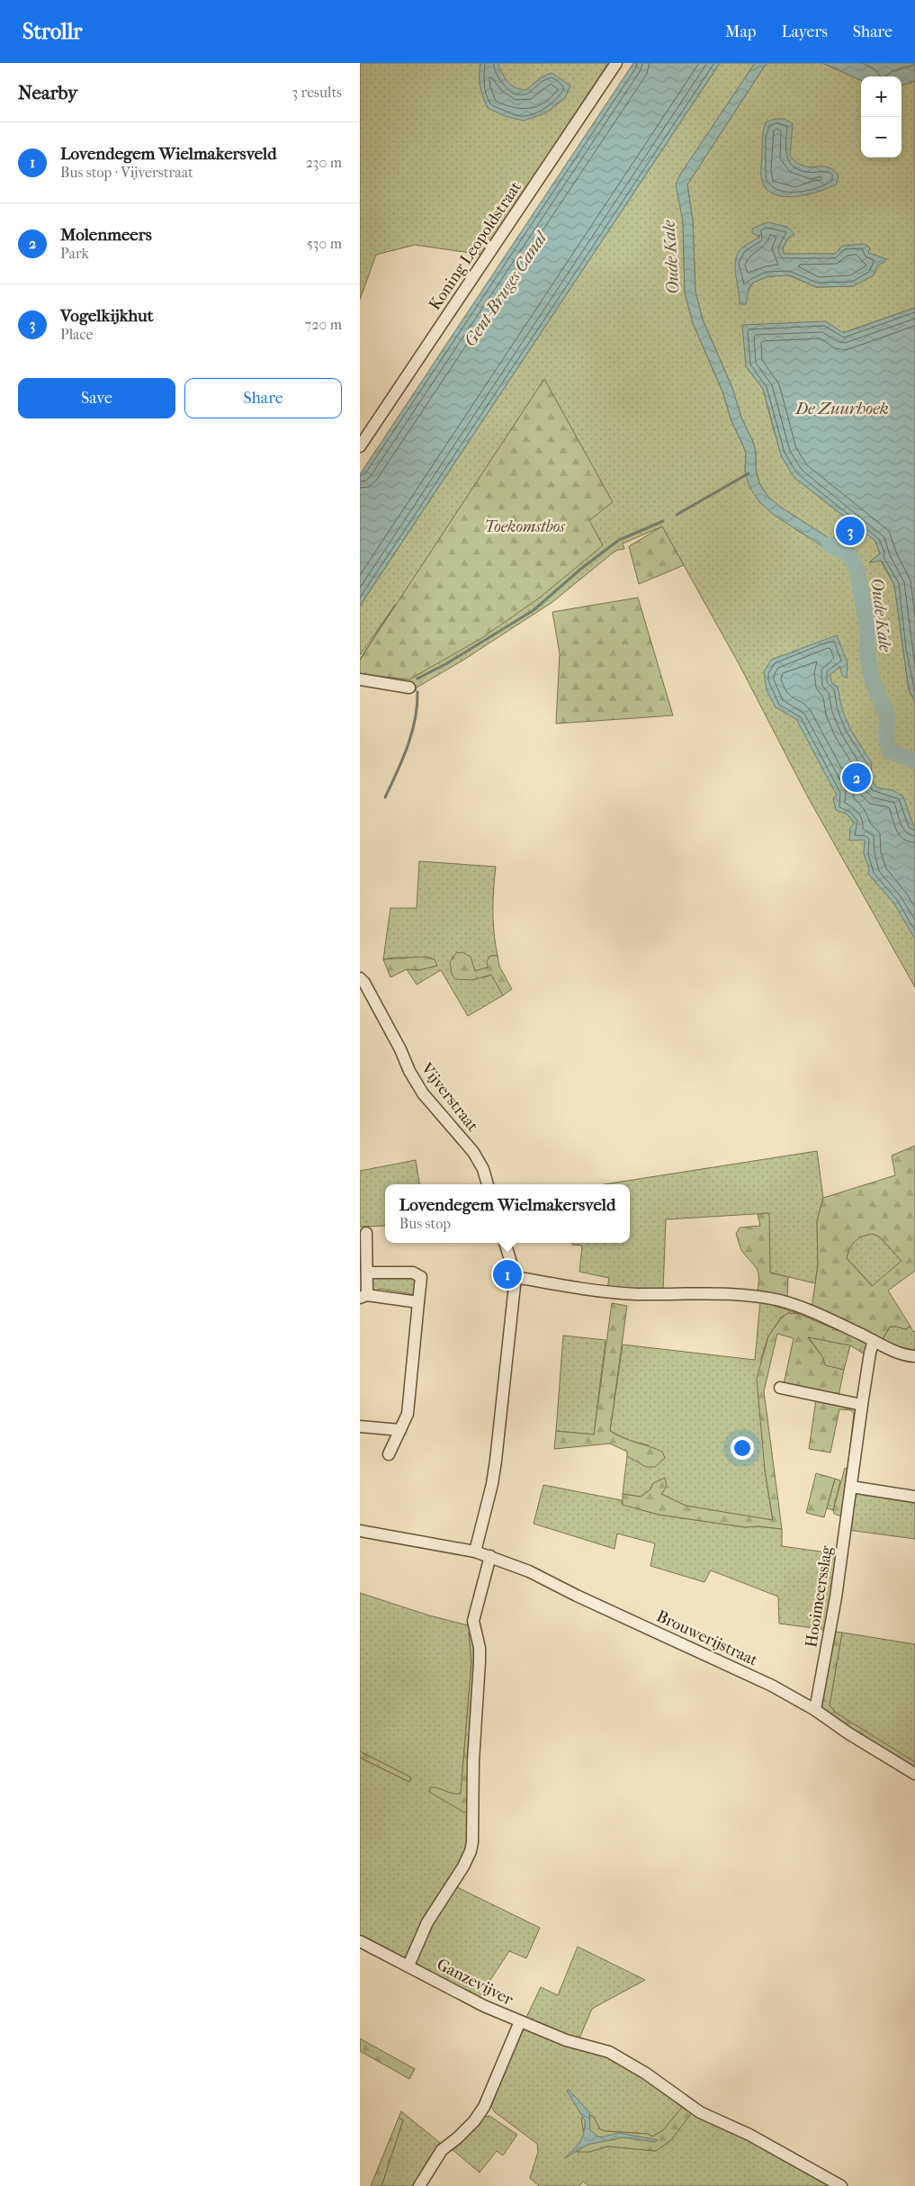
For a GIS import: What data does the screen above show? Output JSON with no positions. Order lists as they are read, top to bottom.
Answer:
{
  "streets": {
    "street": [
      "Koning Leopoldstraat",
      "Vijverstraat",
      "Hooimeersslag",
      "Brouwerijstraat",
      "Ganzevijver"
    ]
  },
  "crossings": [
    ["Hooimeersslag", "Brouwerijstraat"]
  ],
  "water": ["Oude Kale", "Gent-Bruges Canal", "De Zuurhoek"],
  "parks": ["Toekomstbos"],
  "page": {
    "header": "Strollr",
    "nav": ["Map", "Layers", "Share"],
    "heading": ["Nearby", "3 results"],
    "map_buttons": ["+", "−"],
    "list": [
      {
        "mark": "1",
        "name": "Lovendegem Wielmakersveld",
        "note": "Bus stop · Vijverstraat",
        "value": "230 m"
      },
      {
        "mark": "2",
        "name": "Molenmeers",
        "note": "Park",
        "value": "530 m"
      },
      {
        "mark": "3",
        "name": "Vogelkijkhut",
        "note": "Place",
        "value": "720 m"
      }
    ],
    "buttons": ["Save", "Share"],
    "pins": ["3", "2", "1"],
    "popup": ["Lovendegem Wielmakersveld", "Bus stop"]
  }
}
